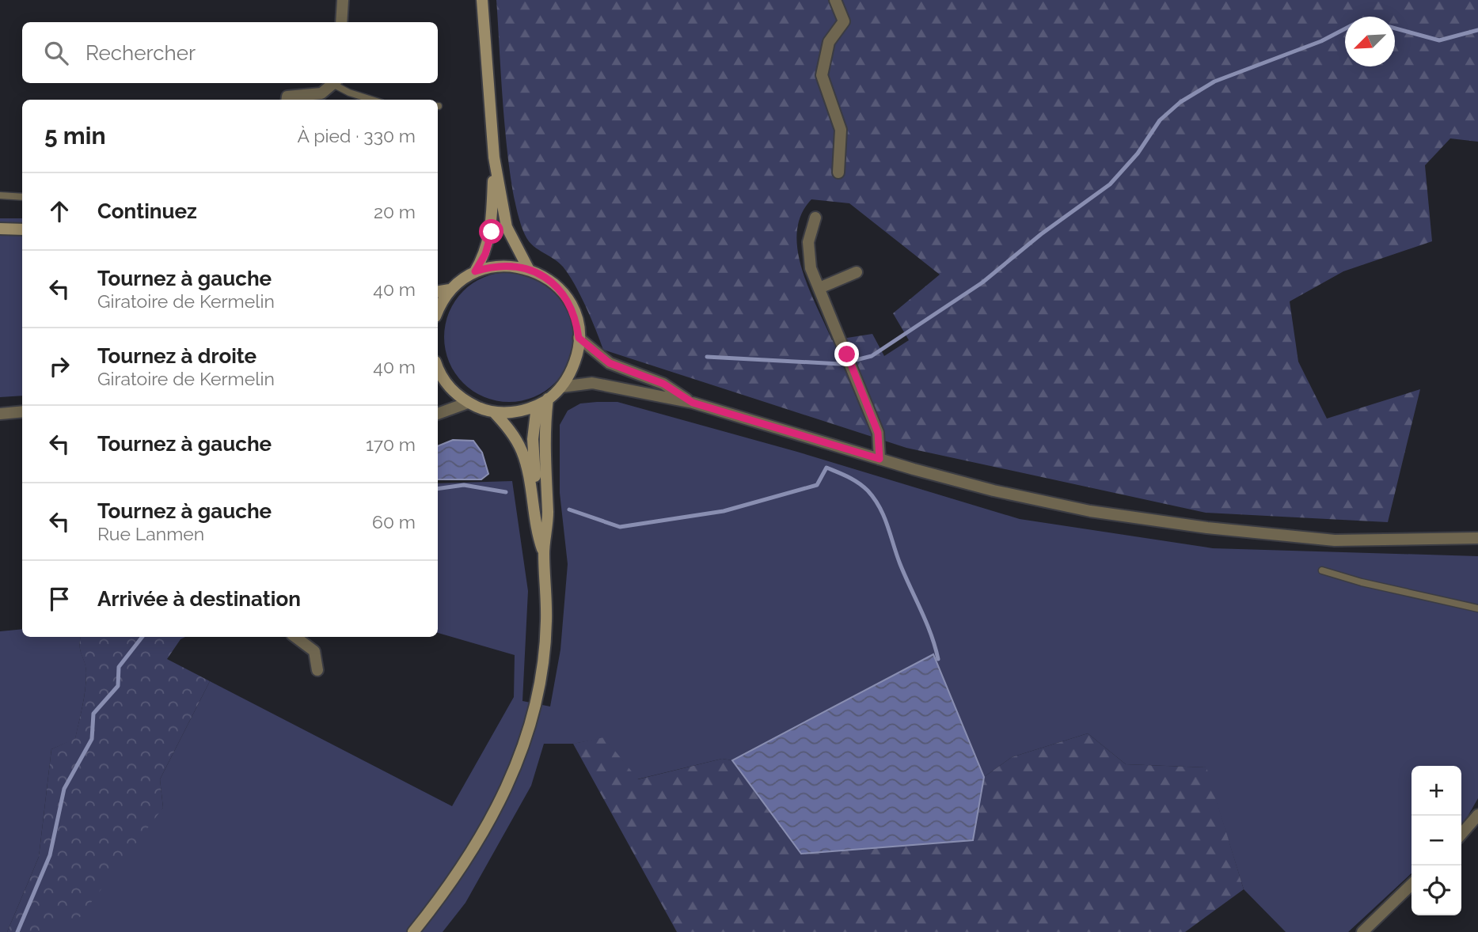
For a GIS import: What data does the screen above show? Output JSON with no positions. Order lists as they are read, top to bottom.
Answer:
{
  "north": "bottom left",
  "page": {
    "search": "Rechercher",
    "heading": ["5 min", "À pied · 330 m"],
    "list": [
      ["Continuez", "20 m"],
      ["Tournez à gauche", "Giratoire de Kermelin", "40 m"],
      ["Tournez à droite", "Giratoire de Kermelin", "40 m"],
      ["Tournez à gauche", "170 m"],
      ["Tournez à gauche", "Rue Lanmen", "60 m"],
      "Arrivée à destination"
    ],
    "map_buttons": ["+", "−"]
  }
}
